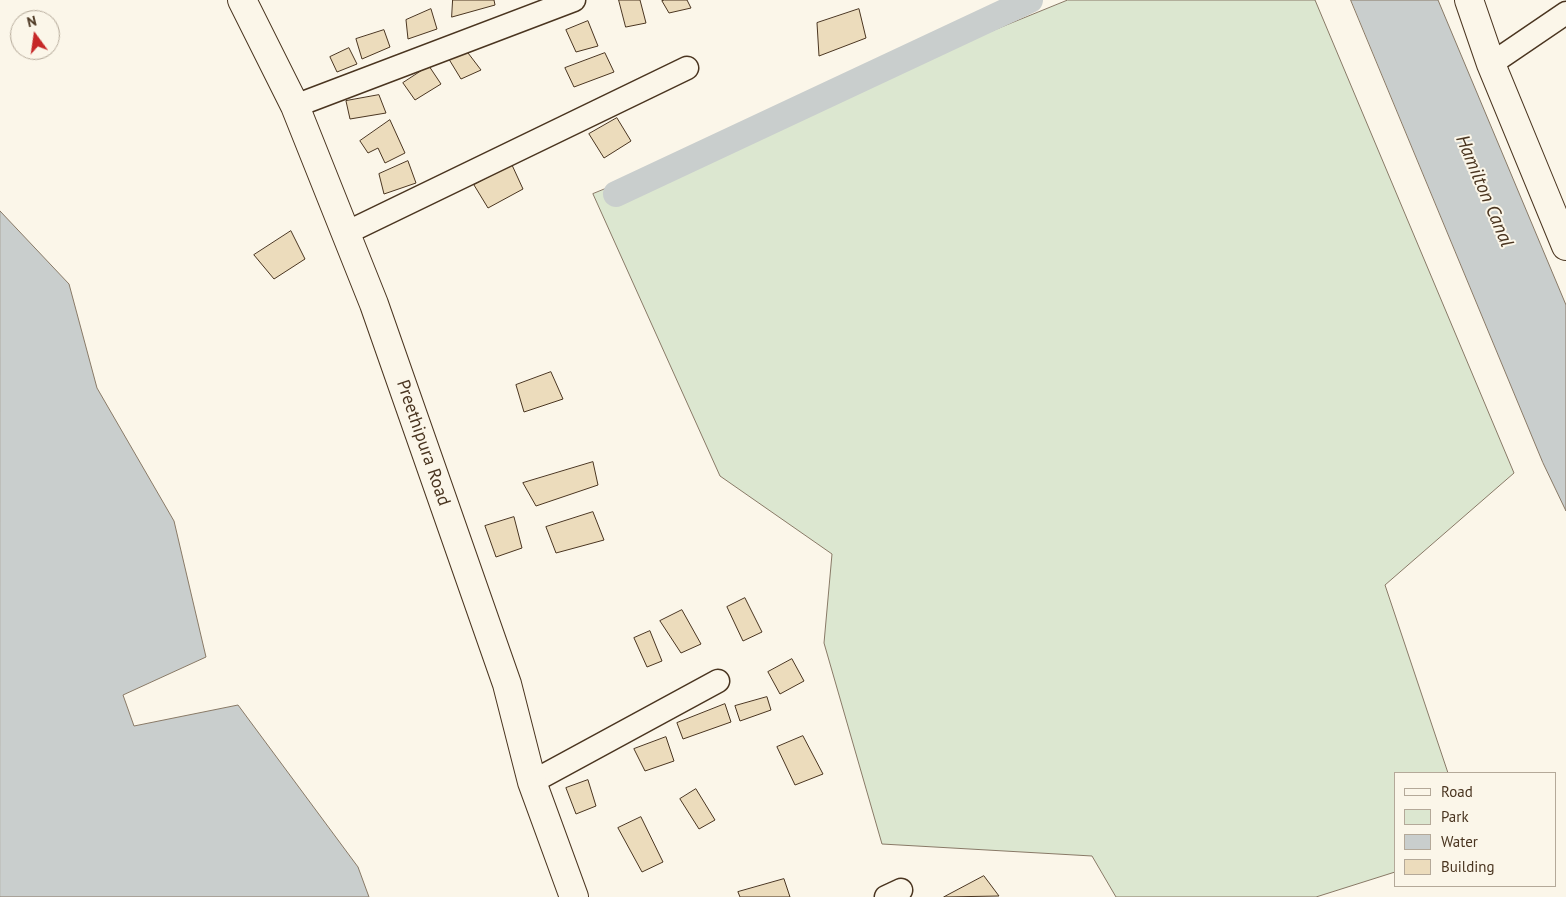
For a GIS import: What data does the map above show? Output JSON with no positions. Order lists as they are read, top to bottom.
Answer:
{
  "streets": {
    "street": ["Preethipura Road"]
  },
  "water": ["Hamilton Canal"],
  "legend": [
    "Road",
    "Park",
    "Water",
    "Building"
  ],
  "north": "top"
}
